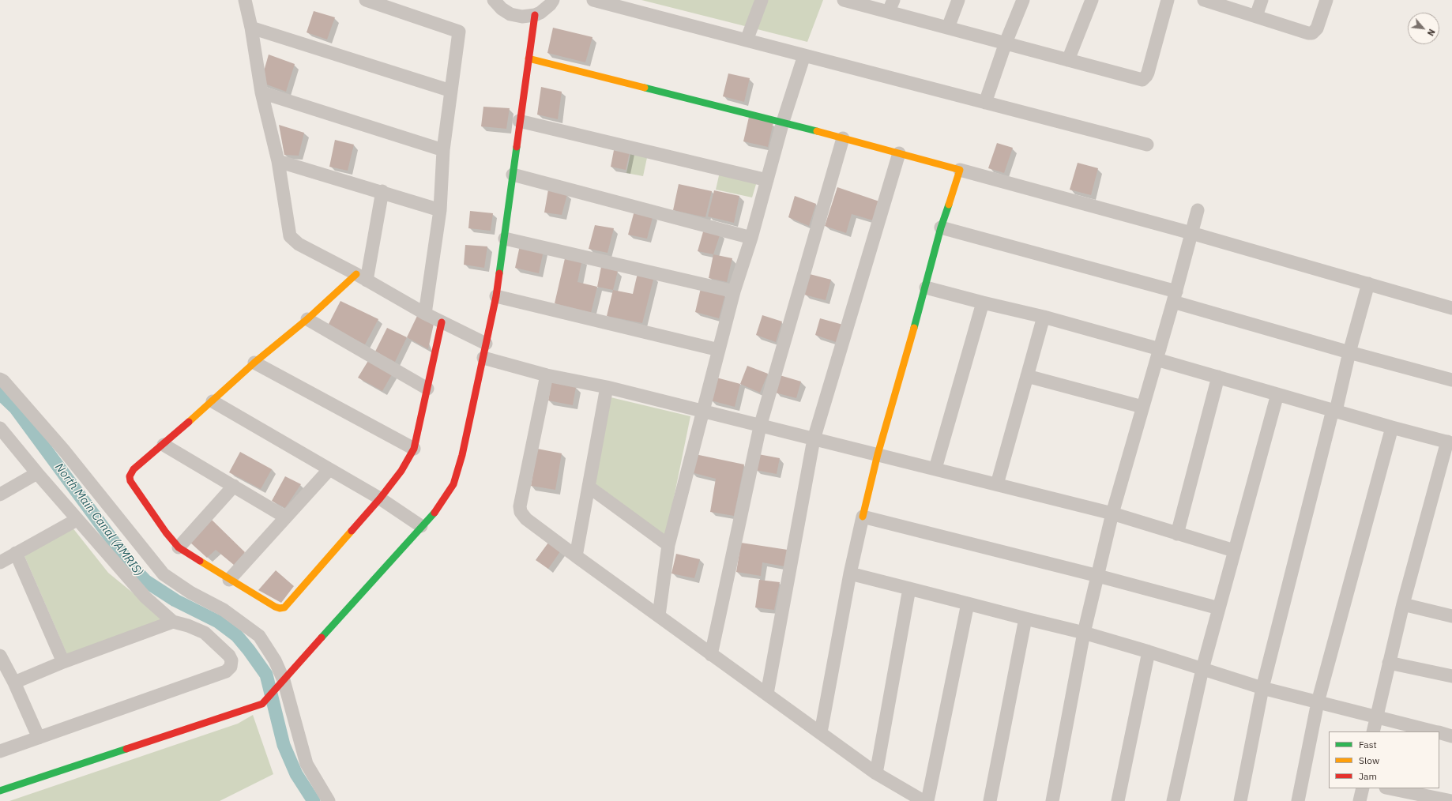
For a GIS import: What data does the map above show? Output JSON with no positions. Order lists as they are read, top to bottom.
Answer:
{
  "water": ["North Main Canal (AMRIS)"],
  "legend": ["Fast", "Slow", "Jam"],
  "north": "bottom right"
}
